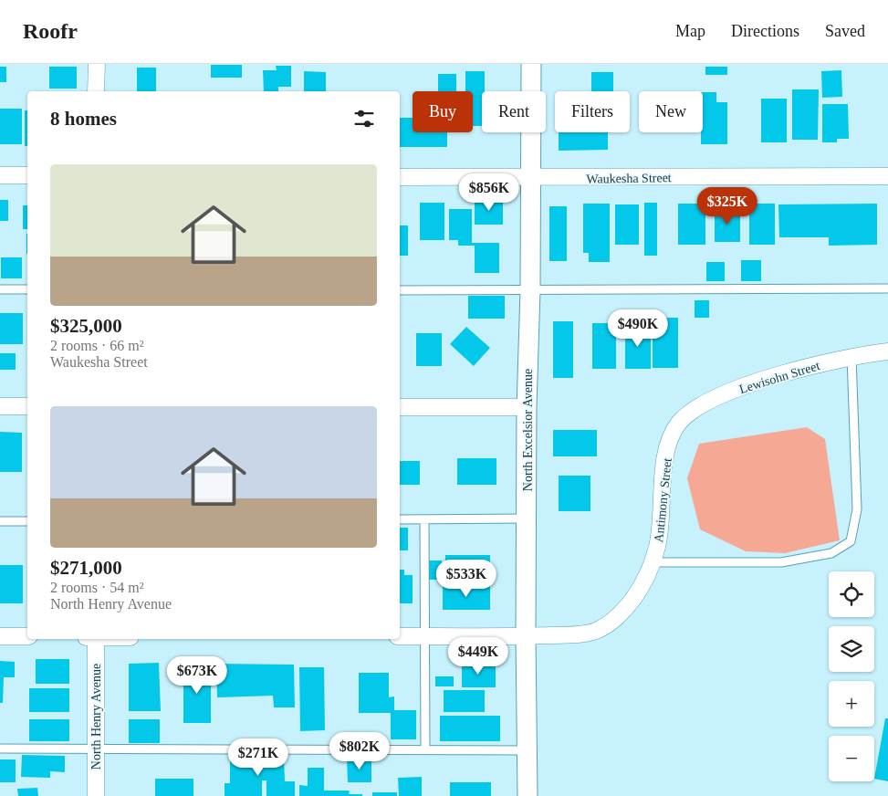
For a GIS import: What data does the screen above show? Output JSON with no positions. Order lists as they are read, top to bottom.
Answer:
{
  "streets": {
    "street": [
      "Waukesha Street",
      "Lewisohn Street",
      "North Excelsior Avenue",
      "Antimony Street",
      "North Henry Avenue"
    ]
  },
  "crossings": [
    ["Waukesha Street", "North Excelsior Avenue"],
    ["Lewisohn Street", "Antimony Street"],
    ["North Excelsior Avenue", "Antimony Street"]
  ],
  "page": {
    "header": "Roofr",
    "nav": ["Map", "Directions", "Saved"],
    "chip": [
      "Buy",
      "Rent",
      "Filters",
      "New"
    ],
    "heading": "8 homes",
    "list": [
      {
        "name": "$325,000",
        "note": "2 rooms · 66 m² · Waukesha Street"
      },
      {
        "name": "$271,000",
        "note": "2 rooms · 54 m² · North Henry Avenue"
      }
    ],
    "price": [
      "$856K",
      "$325K",
      "$490K",
      "$533K",
      "$449K",
      "$673K",
      "$802K",
      "$271K"
    ],
    "map_buttons": ["+", "−"]
  }
}
